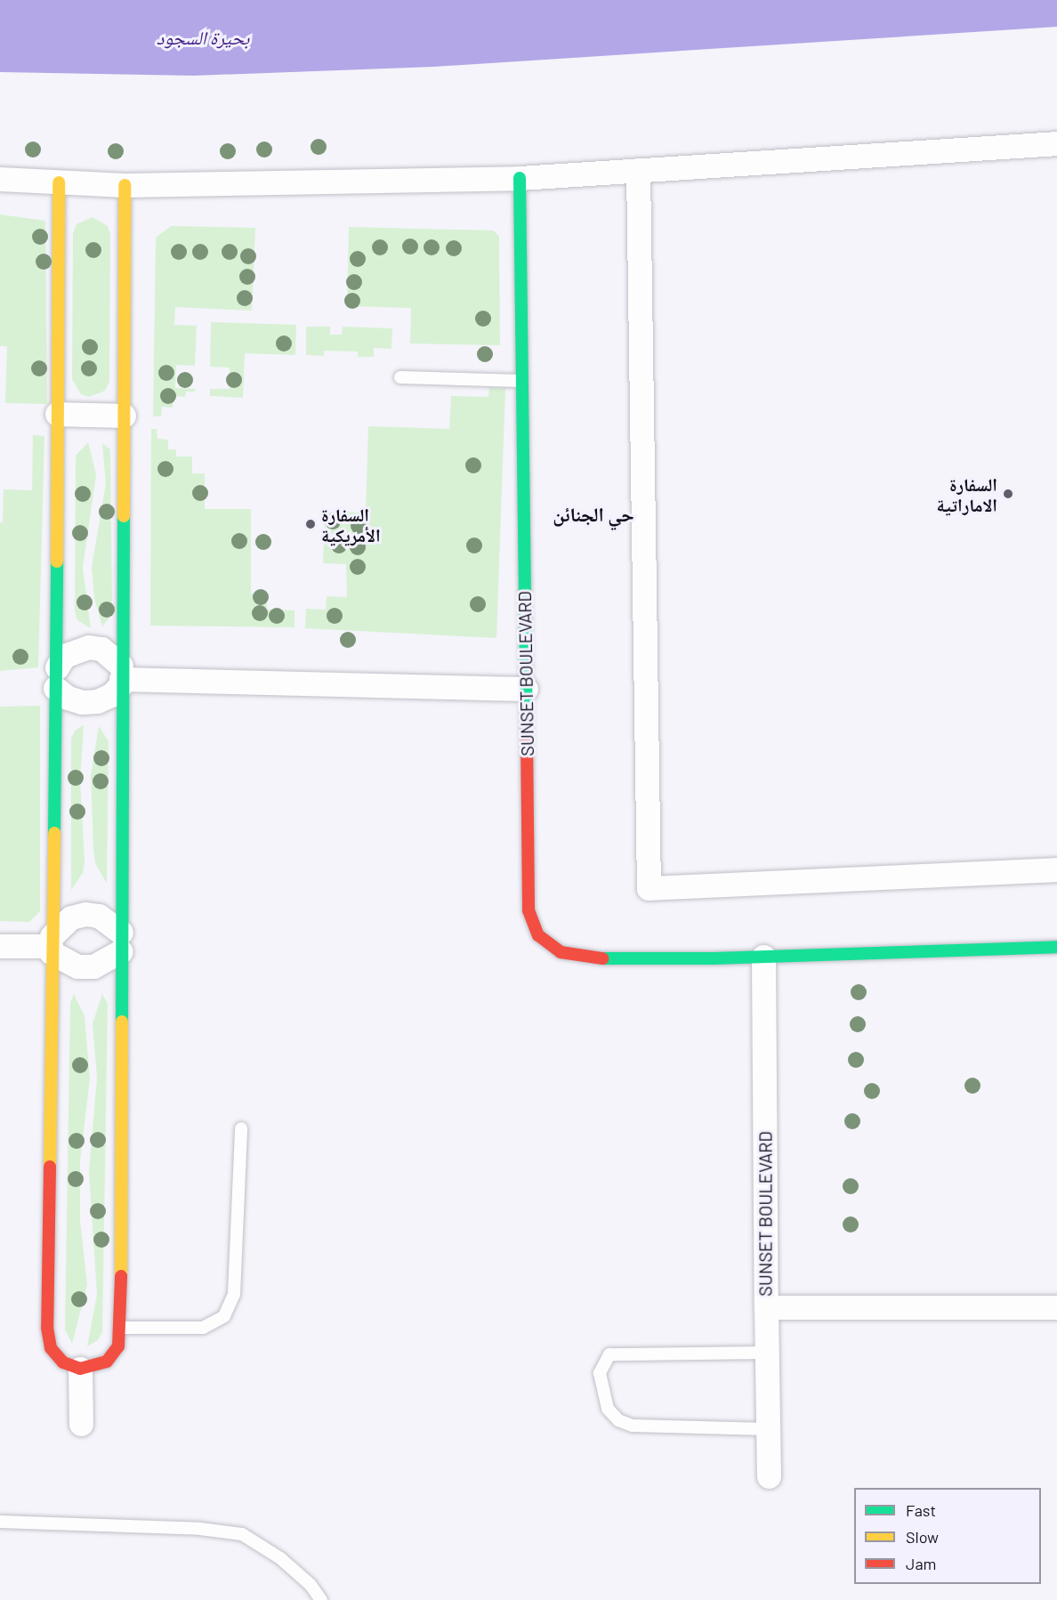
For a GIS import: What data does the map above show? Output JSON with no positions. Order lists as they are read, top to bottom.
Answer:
{
  "streets": {
    "street": ["SUNSET BOULEVARD"]
  },
  "districts": ["حي الجنائن"],
  "water": ["بحيرة السجود"],
  "places": ["السفارة الاماراتية", "السفارة الأمريكية"],
  "legend": ["Fast", "Slow", "Jam"]
}
